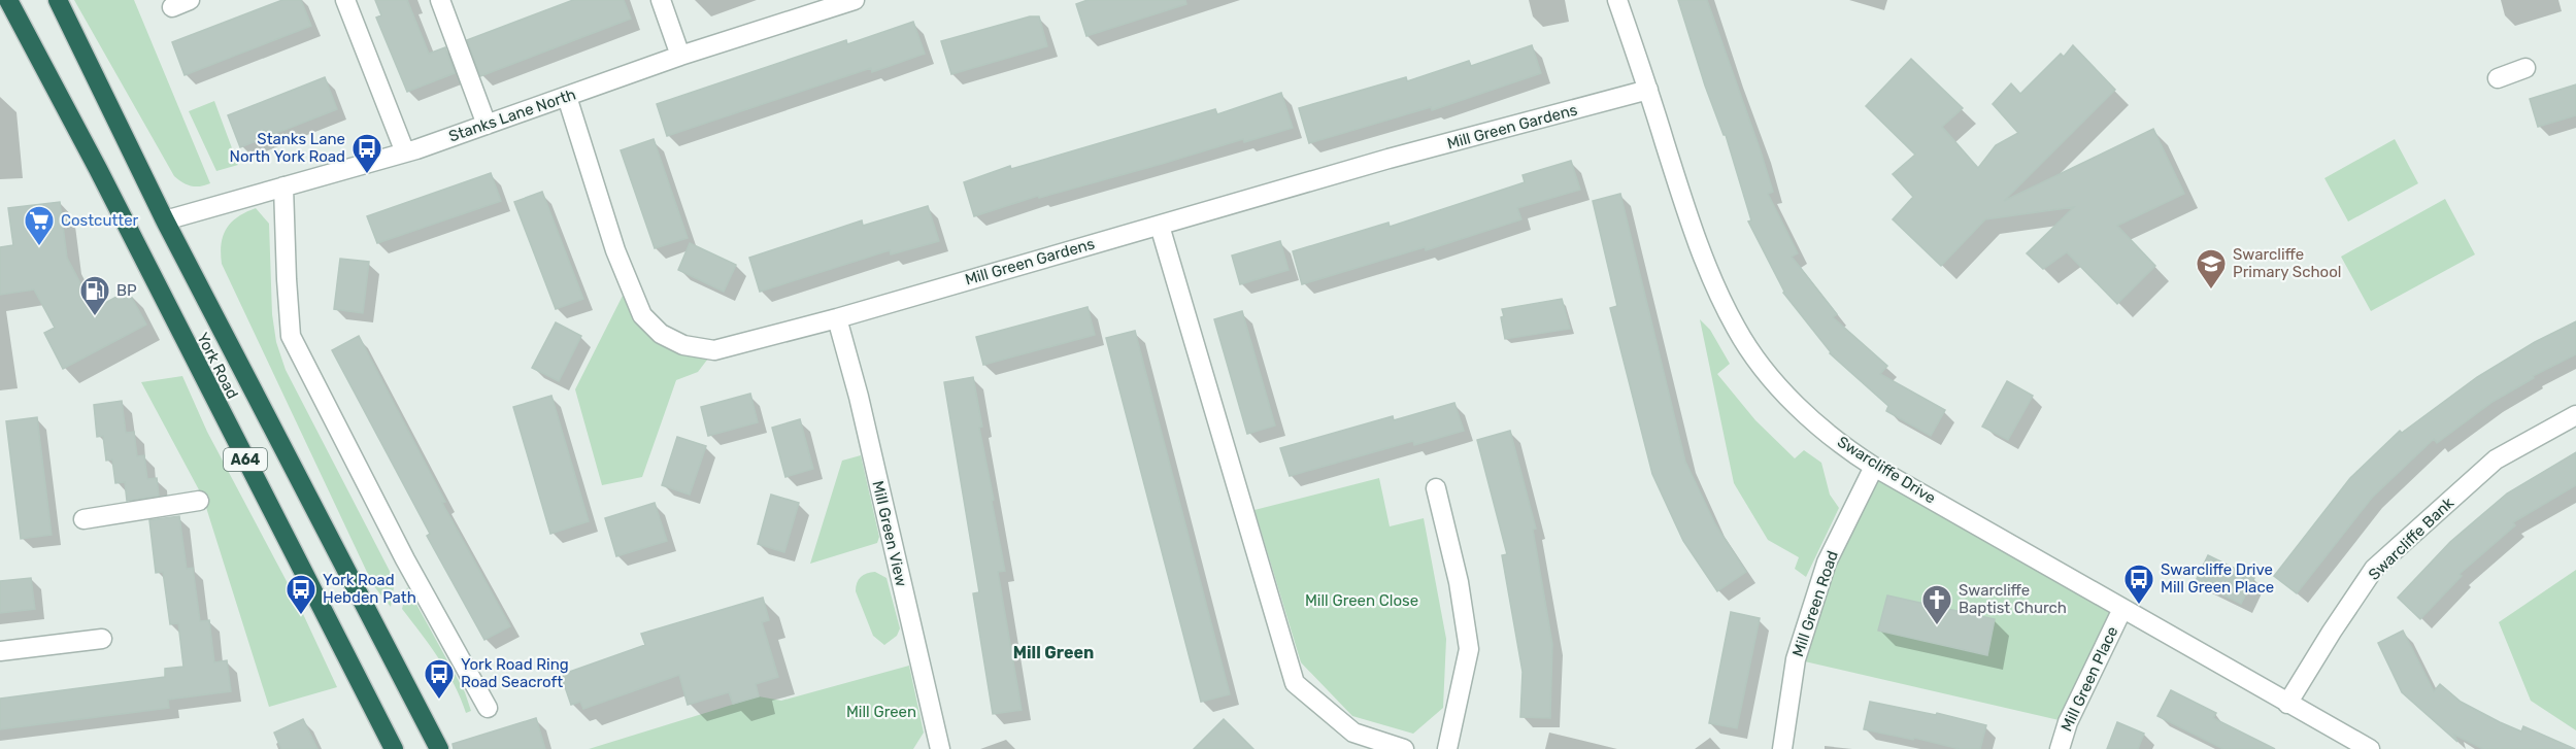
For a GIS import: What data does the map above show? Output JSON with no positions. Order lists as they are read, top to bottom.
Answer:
{
  "streets": {
    "highway": ["York Road", "A64"],
    "street": [
      "Stanks Lane North",
      "Mill Green Gardens",
      "Swarcliffe Drive",
      "Mill Green View",
      "Swarcliffe Bank",
      "Mill Green Road",
      "Mill Green Place"
    ]
  },
  "crossings": [
    ["Stanks Lane North", "Mill Green Gardens"],
    ["Stanks Lane North", "York Road"],
    ["Mill Green Gardens", "Swarcliffe Drive"],
    ["Mill Green Gardens", "Mill Green View"],
    ["Swarcliffe Drive", "Swarcliffe Bank"],
    ["Swarcliffe Drive", "Mill Green Road"],
    ["Swarcliffe Drive", "Mill Green Place"]
  ],
  "districts": ["Mill Green"],
  "parks": ["Mill Green Close", "Mill Green"],
  "places": {
    "bus stop": [
      "Stanks Lane North York Road",
      "Swarcliffe Drive Mill Green Place",
      "York Road Hebden Path",
      "York Road Ring Road Seacroft"
    ],
    "supermarket": ["Costcutter"],
    "school or university": ["Swarcliffe Primary School"],
    "fuel station": ["BP"],
    "church": ["Swarcliffe Baptist Church"]
  }
}
